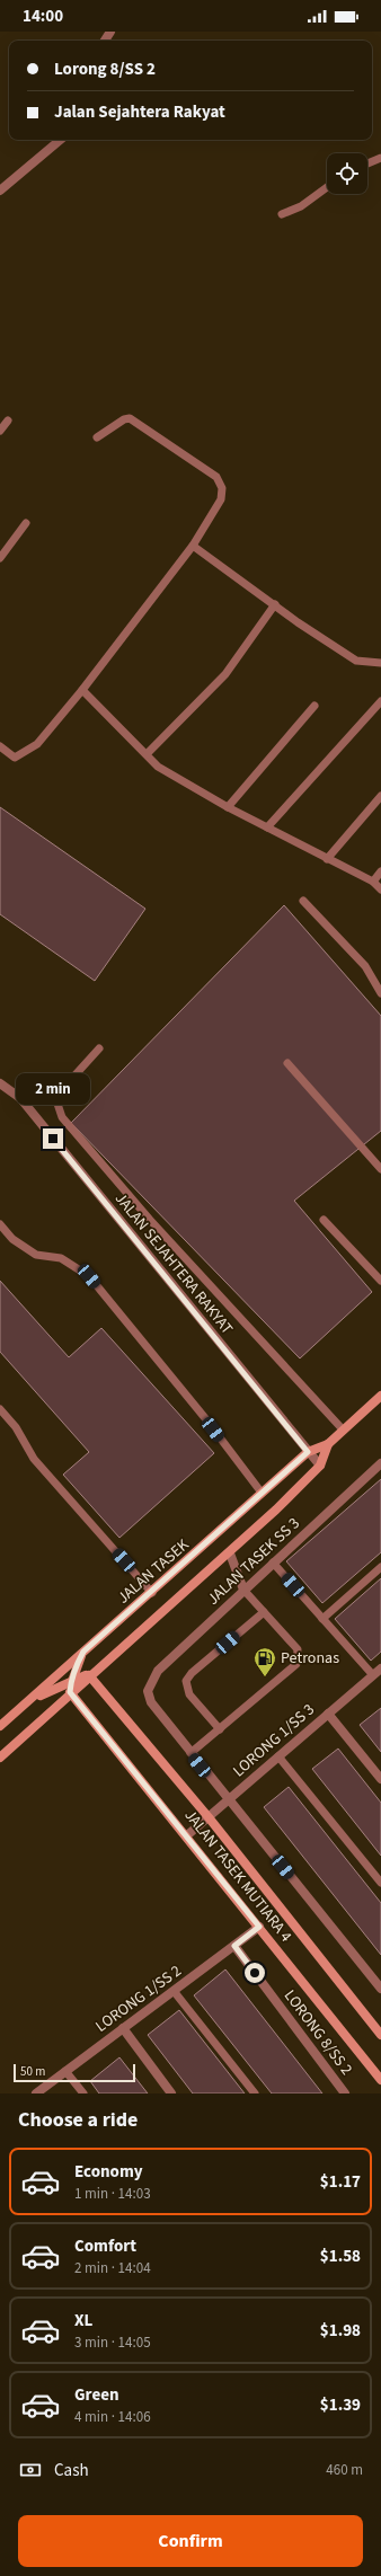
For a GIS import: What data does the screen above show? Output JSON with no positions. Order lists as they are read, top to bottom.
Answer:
{
  "streets": {
    "main road": ["JALAN TASEK", "JALAN TASEK MUTIARA 4"],
    "street": [
      "JALAN SEJAHTERA RAKYAT",
      "JALAN TASEK SS 3",
      "LORONG 1/SS 3",
      "LORONG 1/SS 2",
      "LORONG 8/SS 2"
    ]
  },
  "crossings": [
    ["JALAN SEJAHTERA RAKYAT", "JALAN TASEK"],
    ["JALAN TASEK", "JALAN TASEK MUTIARA 4"],
    ["LORONG 1/SS 3", "JALAN TASEK MUTIARA 4"],
    ["JALAN TASEK MUTIARA 4", "LORONG 1/SS 2"],
    ["LORONG 1/SS 2", "LORONG 8/SS 2"]
  ],
  "places": {
    "fuel station": ["Petronas"]
  },
  "scale_bar": "50 m",
  "page": {
    "status": "14:00",
    "banner": ["Lorong 8/SS 2", "Jalan Sejahtera Rakyat"],
    "bubble": "2 min",
    "scale": "50 m",
    "heading": "Choose a ride",
    "list": [
      {
        "name": "Economy",
        "note": "1 min · 14:03",
        "value": "$1.17"
      },
      {
        "name": "Comfort",
        "note": "2 min · 14:04",
        "value": "$1.58"
      },
      {
        "name": "XL",
        "note": "3 min · 14:05",
        "value": "$1.98"
      },
      {
        "name": "Green",
        "note": "4 min · 14:06",
        "value": "$1.39"
      }
    ],
    "pay": ["Cash", "460 m"],
    "buttons": "Confirm"
  }
}
